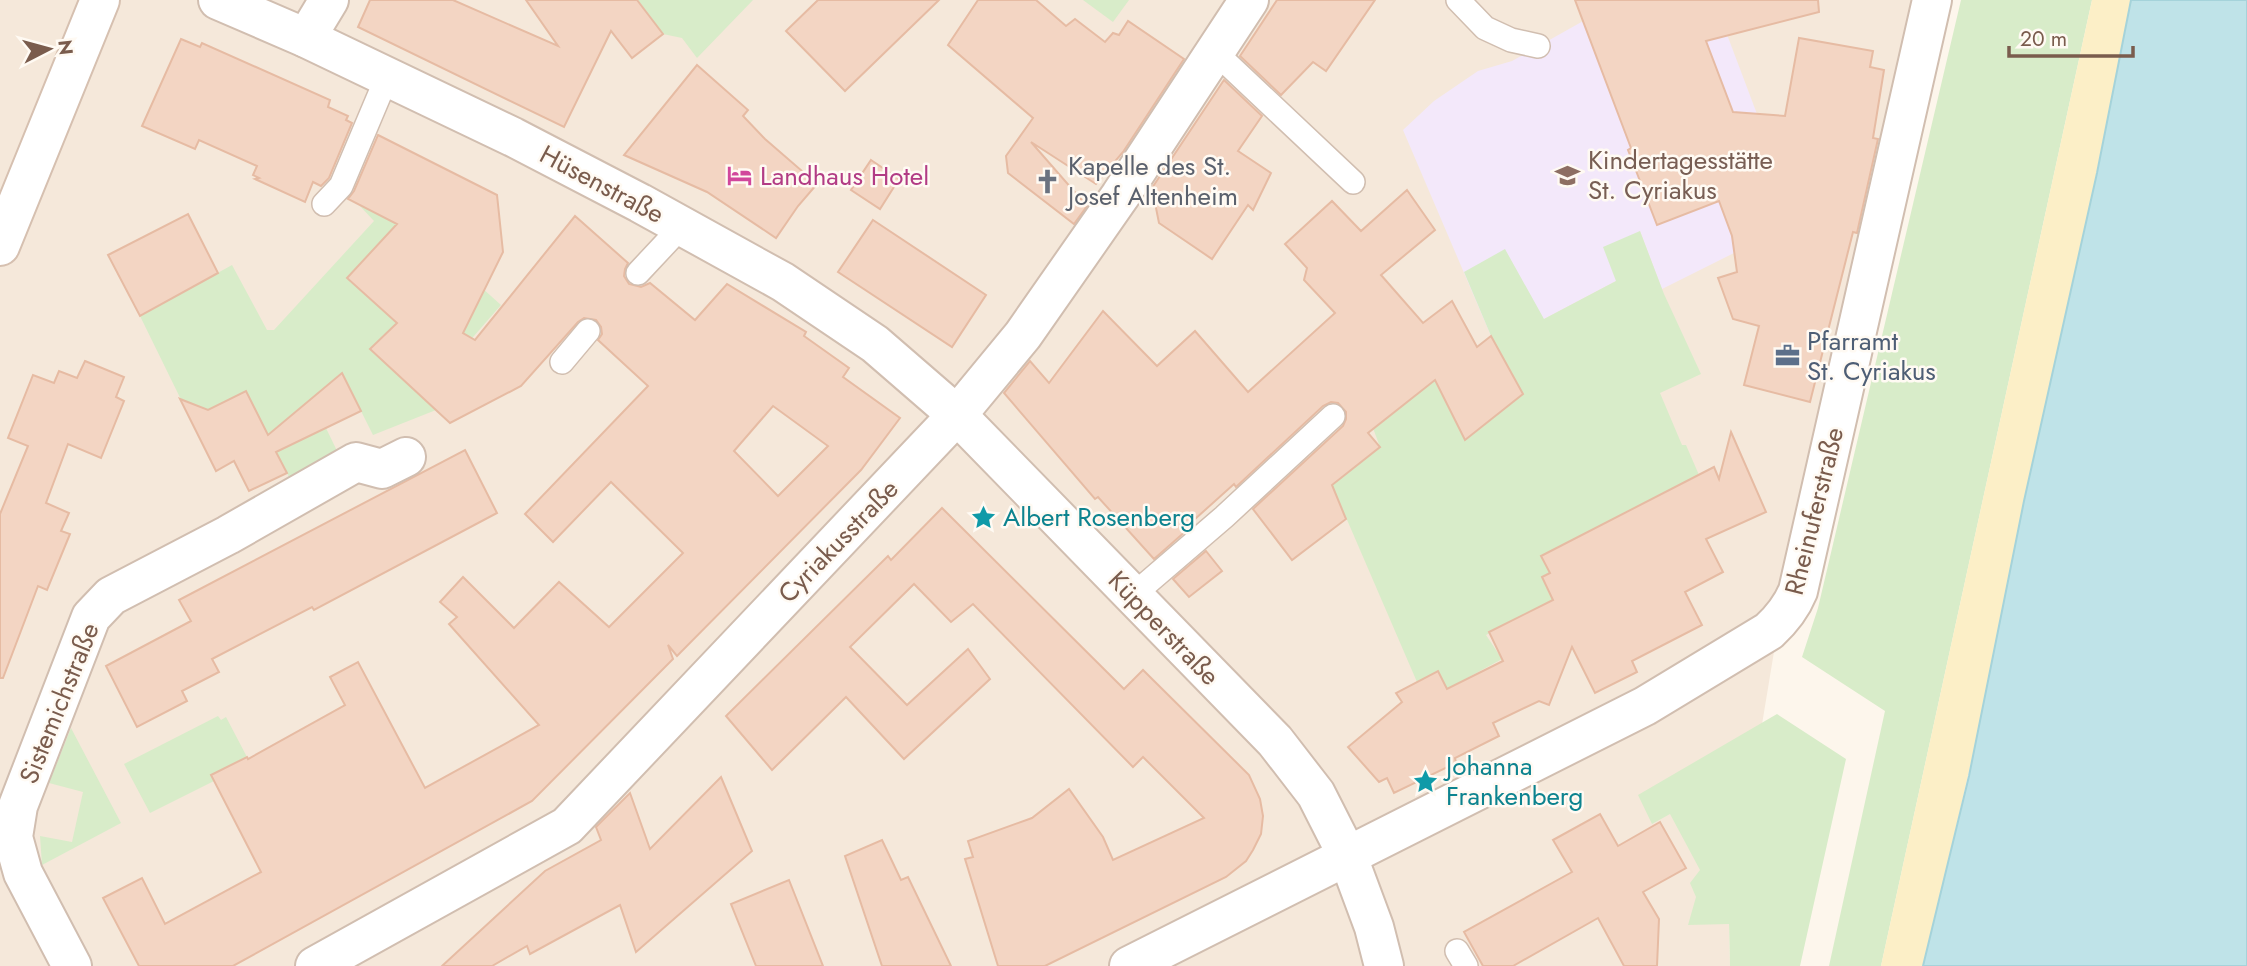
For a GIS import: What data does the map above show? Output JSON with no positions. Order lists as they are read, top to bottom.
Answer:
{
  "streets": {
    "street": [
      "Hüsenstraße",
      "Rheinuferstraße",
      "Cyriakusstraße",
      "Küpperstraße",
      "Sistemichstraße"
    ]
  },
  "crossings": [
    ["Hüsenstraße", "Cyriakusstraße"],
    ["Hüsenstraße", "Küpperstraße"],
    ["Rheinuferstraße", "Küpperstraße"],
    ["Cyriakusstraße", "Küpperstraße"]
  ],
  "places": {
    "school or university": ["Kindertagesstätte St. Cyriakus"],
    "hotel": ["Landhaus Hotel"],
    "church": ["Kapelle des St. Josef Altenheim"],
    "office": ["Pfarramt St. Cyriakus"],
    "place": ["Albert Rosenberg", "Johanna Frankenberg"]
  },
  "scale_bar": "20 m",
  "north": "right"
}
